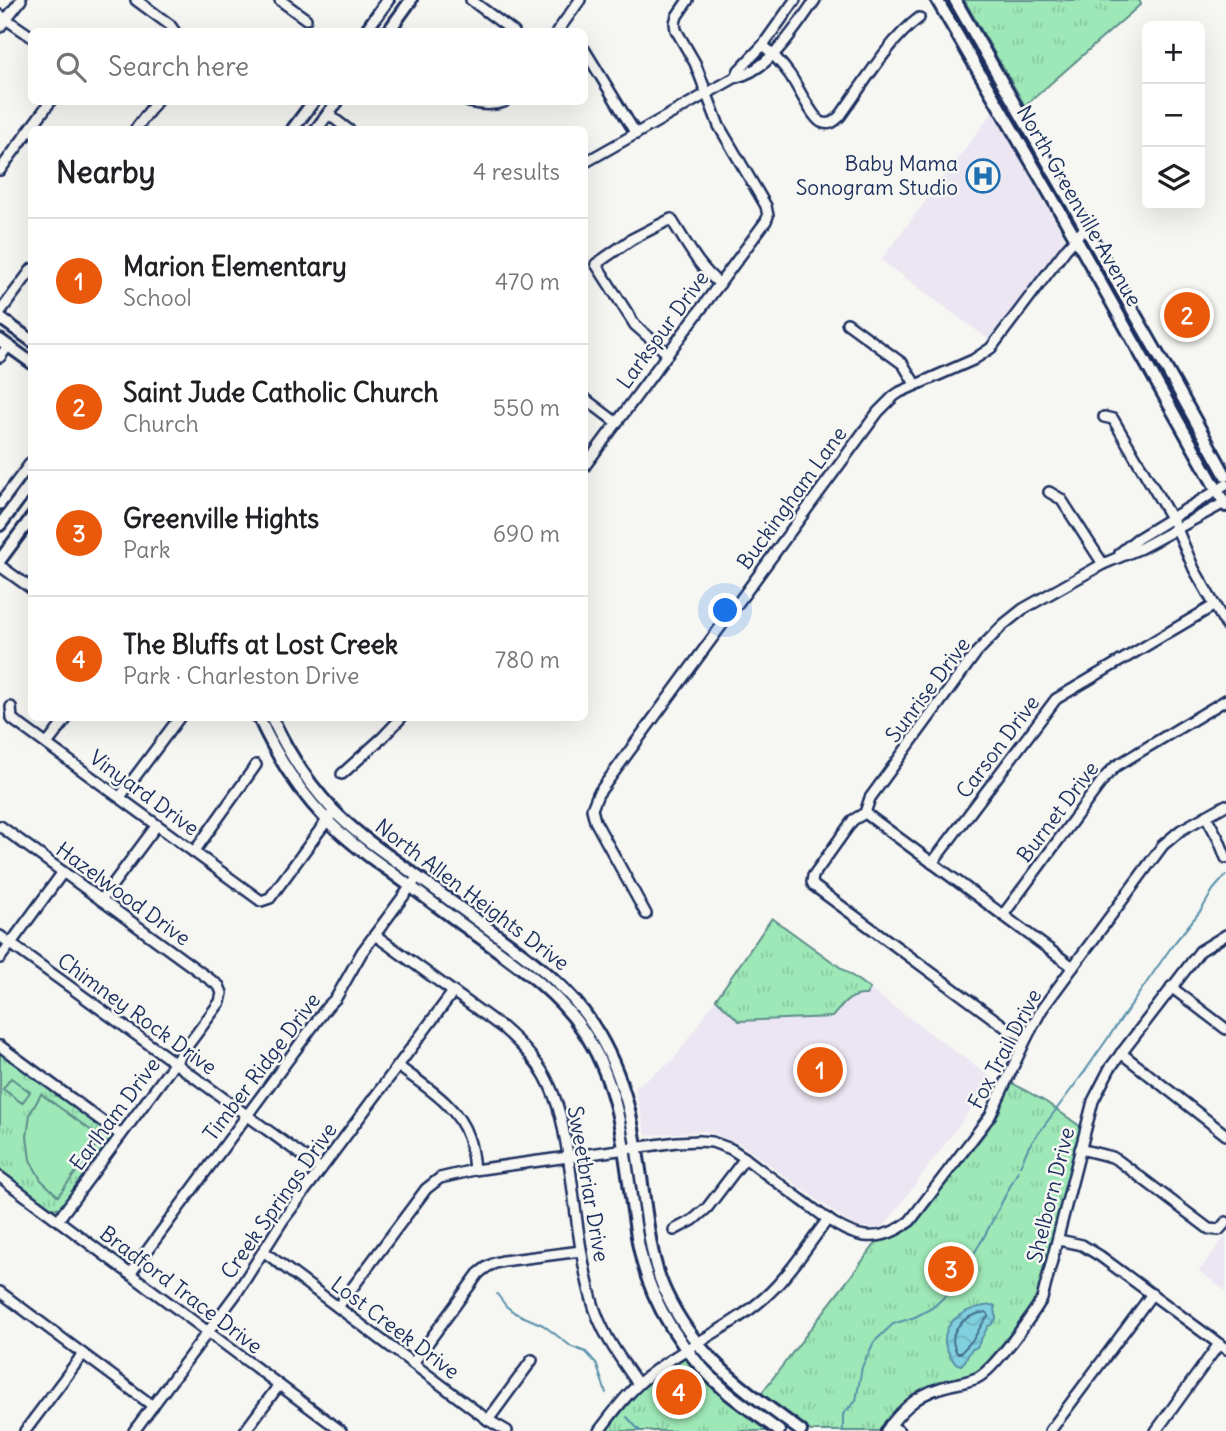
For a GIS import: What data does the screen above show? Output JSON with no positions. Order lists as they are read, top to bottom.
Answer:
{
  "streets": {
    "main road": ["North Greenville Avenue", "North Allen Heights Drive"],
    "street": [
      "Larkspur Drive",
      "Buckingham Lane",
      "Sunrise Drive",
      "Carson Drive",
      "Vinyard Drive",
      "Burnet Drive",
      "Hazelwood Drive",
      "Chimney Rock Drive",
      "Fox Trail Drive",
      "Timber Ridge Drive",
      "Earlham Drive",
      "Sweetbriar Drive",
      "Shelborn Drive",
      "Creek Springs Drive",
      "Bradford Trace Drive",
      "Lost Creek Drive"
    ]
  },
  "crossings": [
    ["North Greenville Avenue", "Buckingham Lane"],
    ["North Greenville Avenue", "Sunrise Drive"],
    ["Sunrise Drive", "Fox Trail Drive"],
    ["Vinyard Drive", "North Allen Heights Drive"],
    ["Hazelwood Drive", "Earlham Drive"],
    ["North Allen Heights Drive", "Fox Trail Drive"],
    ["North Allen Heights Drive", "Timber Ridge Drive"],
    ["Chimney Rock Drive", "Timber Ridge Drive"],
    ["Chimney Rock Drive", "Earlham Drive"],
    ["Chimney Rock Drive", "Creek Springs Drive"],
    ["Fox Trail Drive", "Sweetbriar Drive"],
    ["Fox Trail Drive", "Lost Creek Drive"],
    ["Timber Ridge Drive", "Sweetbriar Drive"],
    ["Timber Ridge Drive", "Bradford Trace Drive"],
    ["Earlham Drive", "Bradford Trace Drive"],
    ["Sweetbriar Drive", "Creek Springs Drive"],
    ["Creek Springs Drive", "Bradford Trace Drive"],
    ["Creek Springs Drive", "Lost Creek Drive"]
  ],
  "places": {
    "hospital": ["Baby Mama Sonogram Studio"]
  },
  "page": {
    "map_buttons": ["+", "−"],
    "search": "Search here",
    "heading": ["Nearby", "4 results"],
    "list": [
      {
        "mark": "1",
        "name": "Marion Elementary",
        "note": "School",
        "value": "470 m"
      },
      {
        "mark": "2",
        "name": "Saint Jude Catholic Church",
        "note": "Church",
        "value": "550 m"
      },
      {
        "mark": "3",
        "name": "Greenville Hights",
        "note": "Park",
        "value": "690 m"
      },
      {
        "mark": "4",
        "name": "The Bluffs at Lost Creek",
        "note": "Park · Charleston Drive",
        "value": "780 m"
      }
    ],
    "pins": [
      "2",
      "1",
      "3",
      "4"
    ]
  }
}
